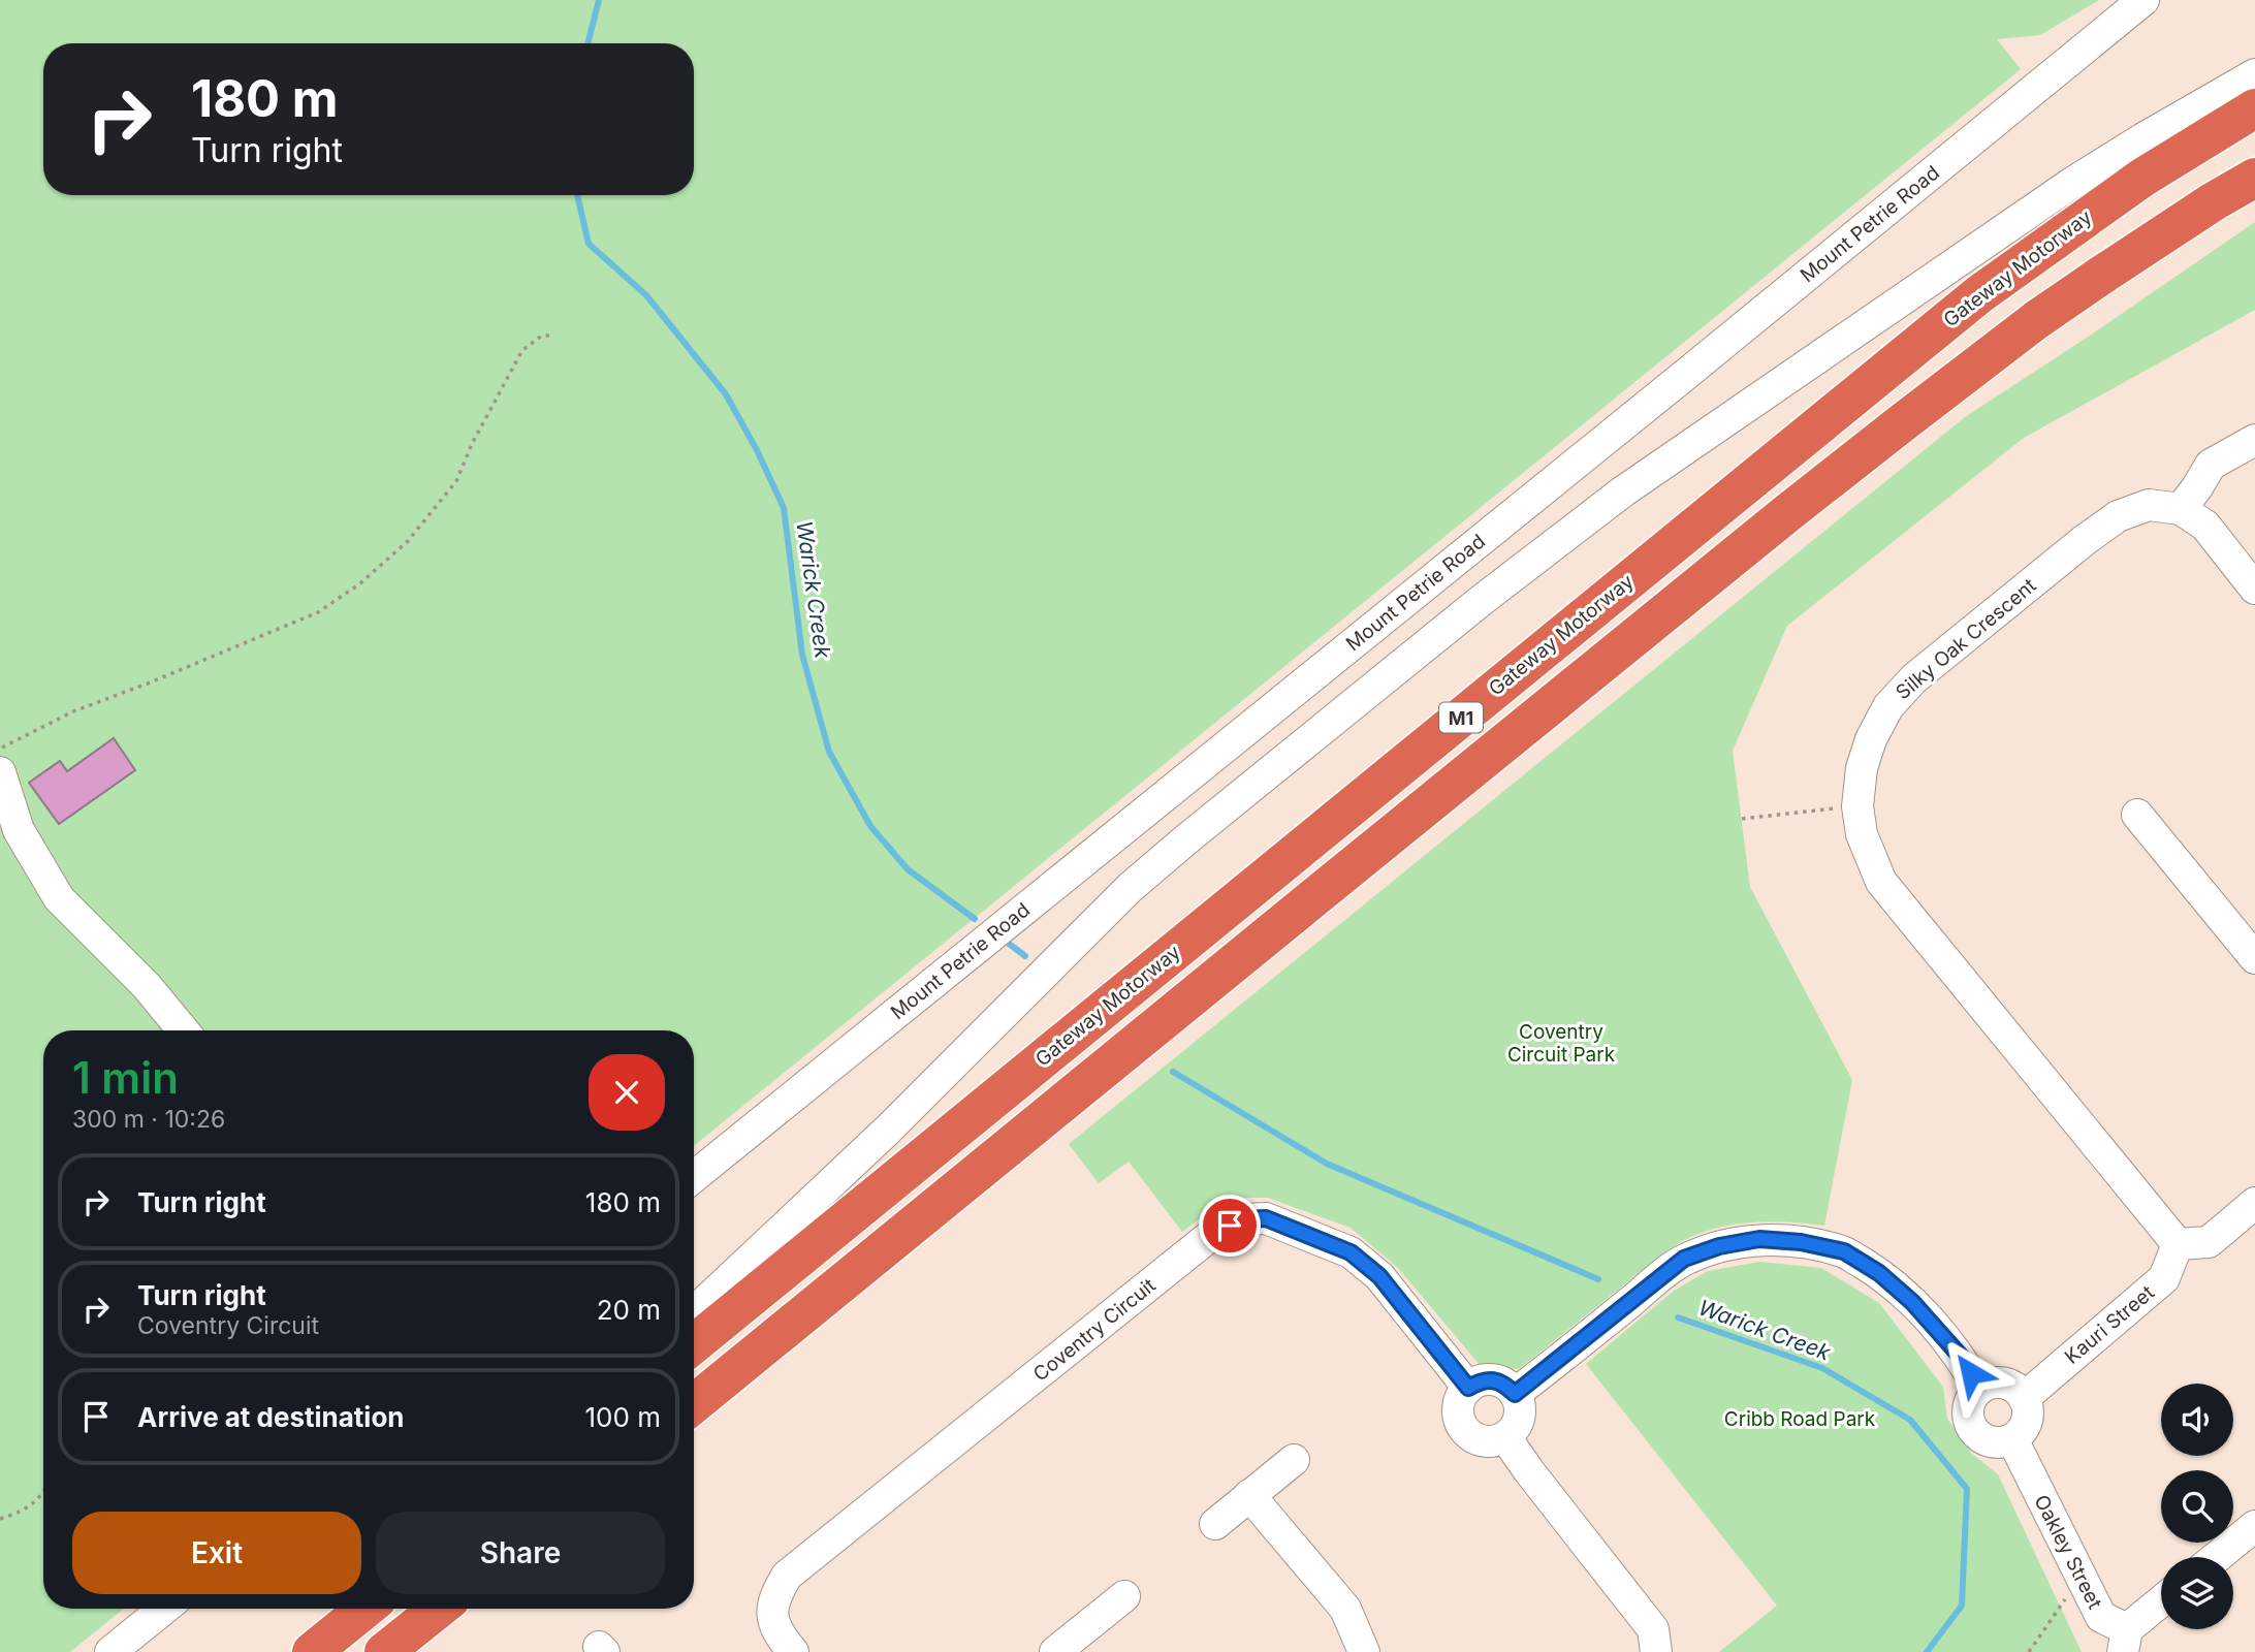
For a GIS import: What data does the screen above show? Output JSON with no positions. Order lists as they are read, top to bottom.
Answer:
{
  "streets": {
    "highway": ["Gateway Motorway", "M1"],
    "street": [
      "Mount Petrie Road",
      "Silky Oak Crescent",
      "Kauri Street",
      "Coventry Circuit",
      "Oakley Street"
    ]
  },
  "crossings": [
    ["Silky Oak Crescent", "Kauri Street"],
    ["Kauri Street", "Oakley Street"]
  ],
  "water": ["Warick Creek"],
  "parks": ["Coventry Circuit Park", "Cribb Road Park"],
  "page": {
    "turn": ["180 m", "Turn right"],
    "heading": ["1 min", "300 m · 10:26"],
    "list": [
      {
        "name": "Turn right",
        "value": "180 m"
      },
      {
        "name": "Turn right",
        "note": "Coventry Circuit",
        "value": "20 m"
      },
      {
        "name": "Arrive at destination",
        "value": "100 m"
      }
    ],
    "buttons": ["Exit", "Share"]
  }
}
